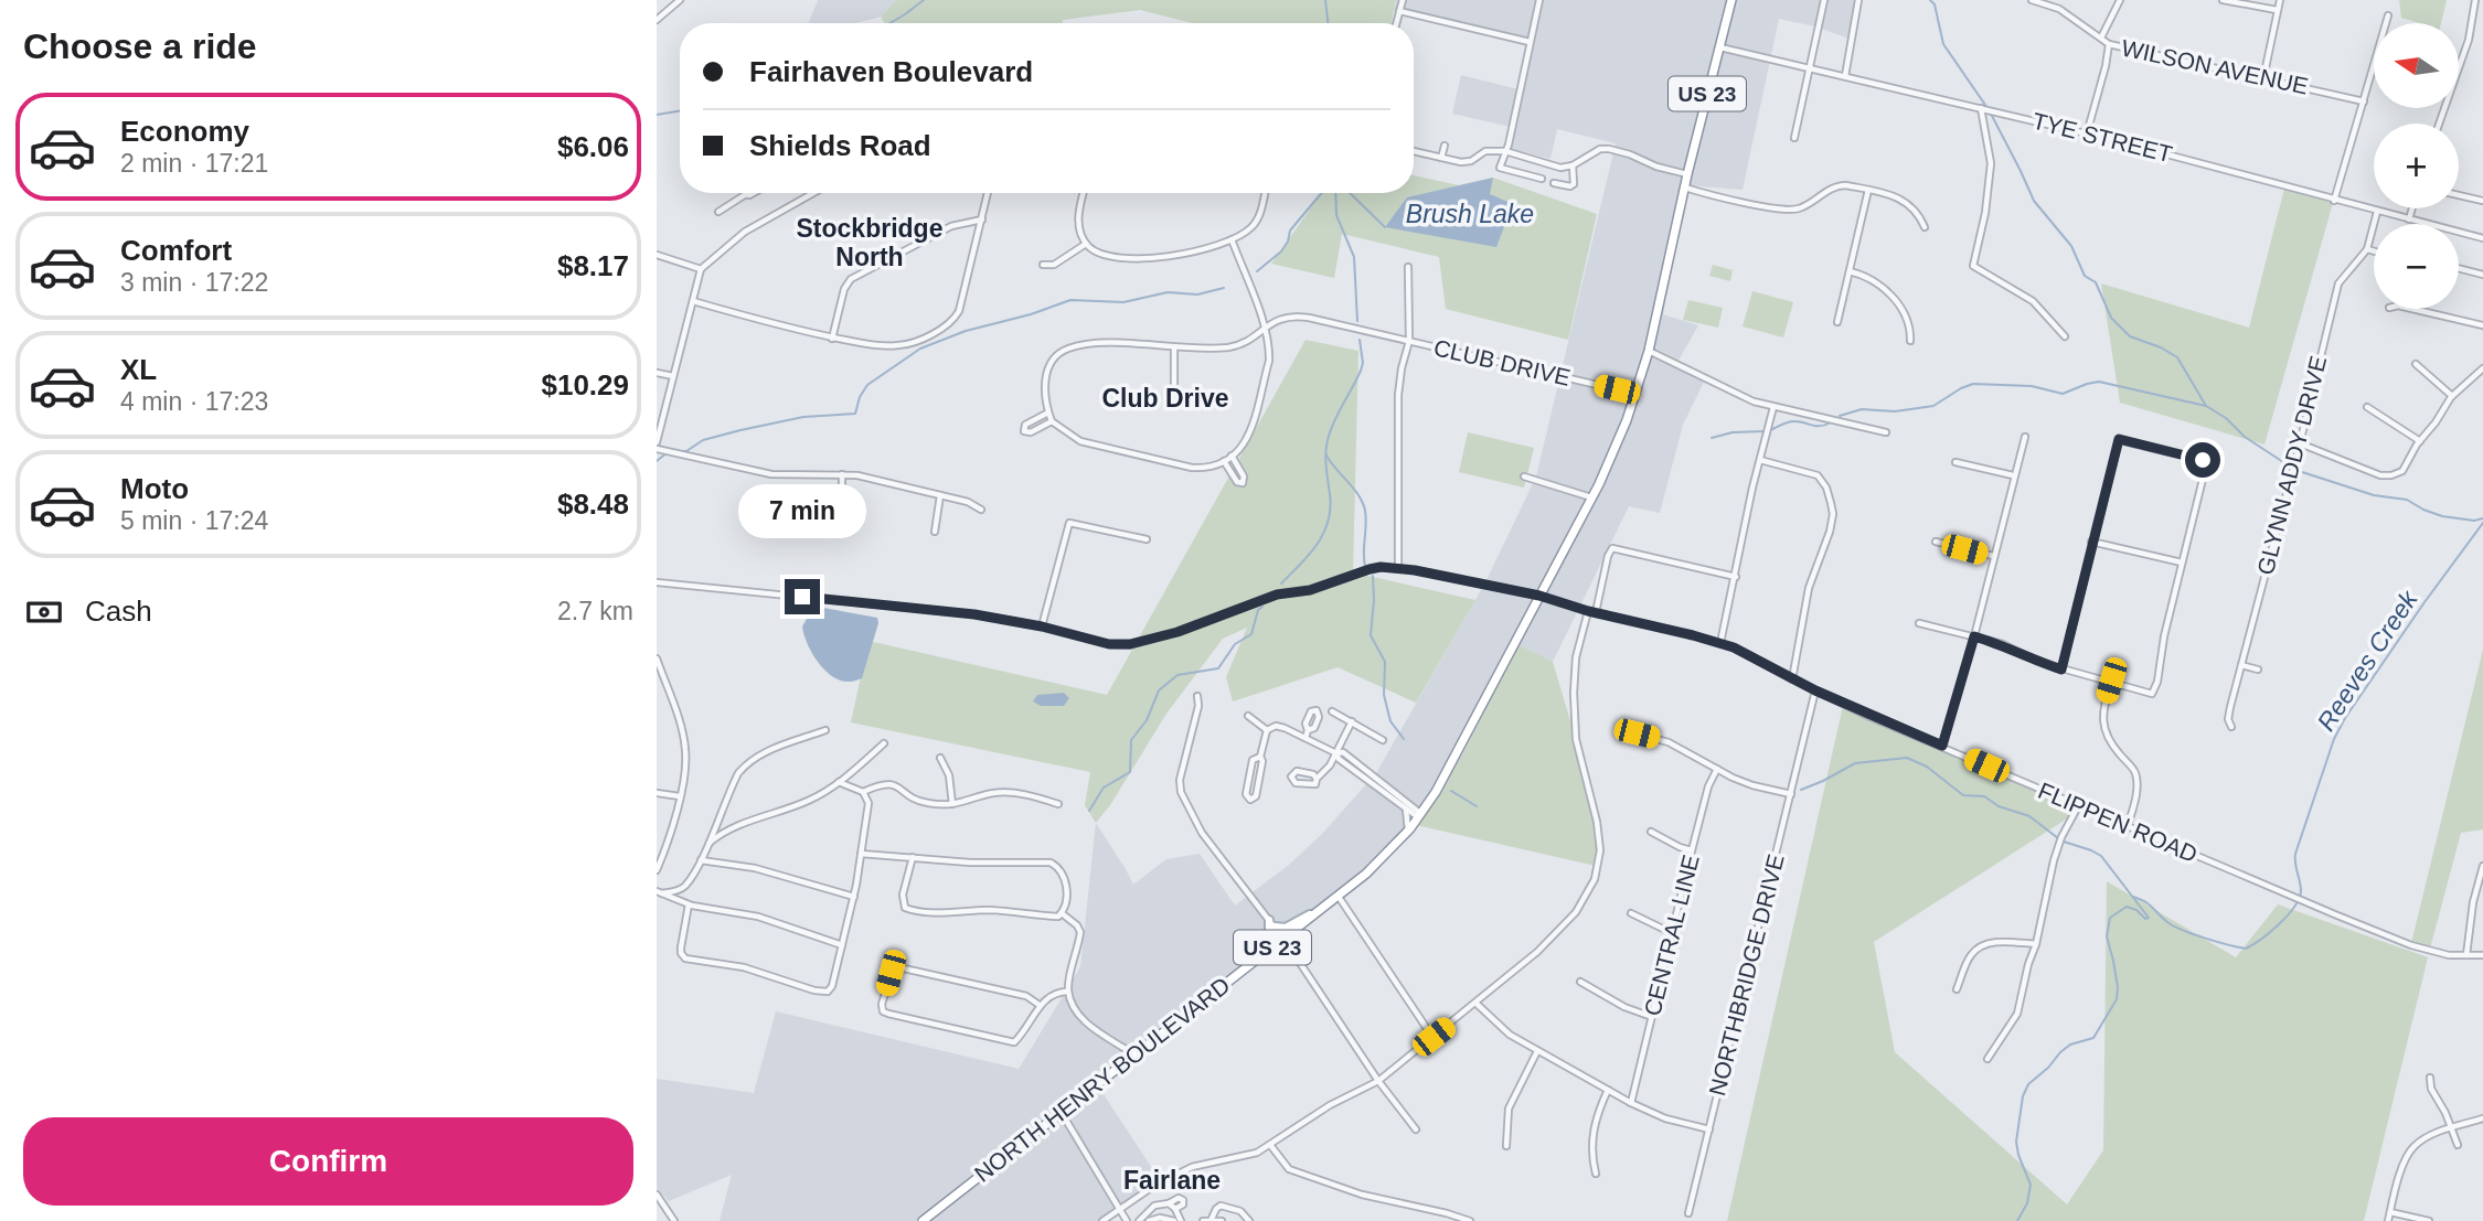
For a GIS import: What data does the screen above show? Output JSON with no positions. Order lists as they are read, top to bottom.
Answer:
{
  "streets": {
    "highway": ["US 23", "NORTH HENRY BOULEVARD"],
    "street": [
      "WILSON AVENUE",
      "TYE STREET",
      "CLUB DRIVE",
      "GLYNN ADDY DRIVE",
      "FLIPPEN ROAD",
      "CENTRAL LINE",
      "NORTHBRIDGE DRIVE"
    ]
  },
  "crossings": [
    ["TYE STREET", "GLYNN ADDY DRIVE"],
    ["TYE STREET", "NORTH HENRY BOULEVARD"],
    ["CLUB DRIVE", "FLIPPEN ROAD"],
    ["CLUB DRIVE", "NORTH HENRY BOULEVARD"],
    ["FLIPPEN ROAD", "NORTHBRIDGE DRIVE"],
    ["FLIPPEN ROAD", "NORTH HENRY BOULEVARD"]
  ],
  "districts": ["Stockbridge North", "Club Drive", "Fairlane"],
  "water": ["Brush Lake", "Reeves Creek"],
  "north": "left",
  "page": {
    "heading": "Choose a ride",
    "map_buttons": ["+", "−"],
    "banner": ["Fairhaven Boulevard", "Shields Road"],
    "list": [
      {
        "name": "Economy",
        "note": "2 min · 17:21",
        "value": "$6.06"
      },
      {
        "name": "Comfort",
        "note": "3 min · 17:22",
        "value": "$8.17"
      },
      {
        "name": "XL",
        "note": "4 min · 17:23",
        "value": "$10.29"
      },
      {
        "name": "Moto",
        "note": "5 min · 17:24",
        "value": "$8.48"
      }
    ],
    "bubble": "7 min",
    "pay": ["Cash", "2.7 km"],
    "buttons": "Confirm"
  }
}
